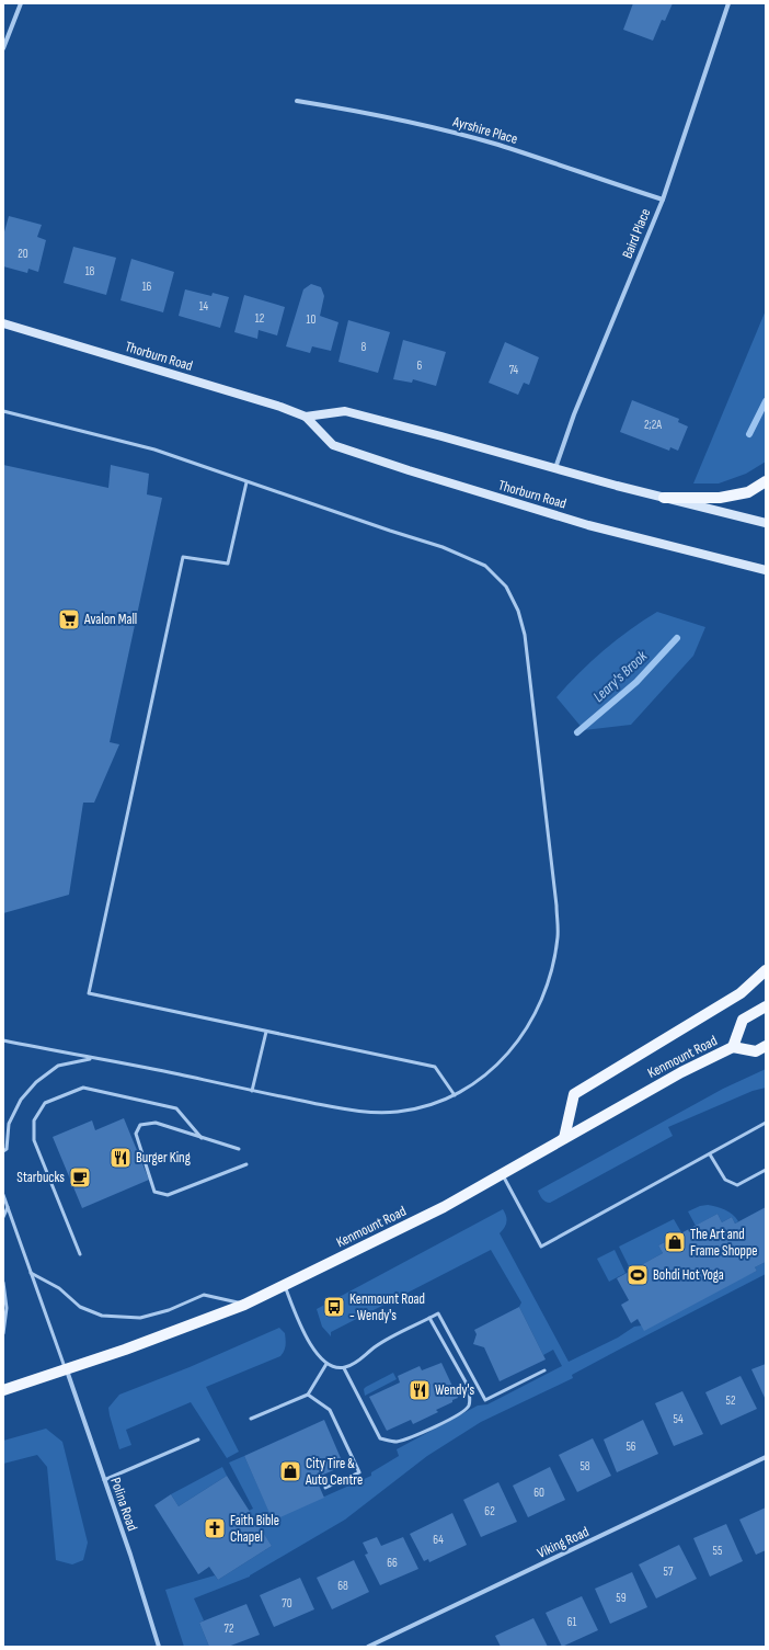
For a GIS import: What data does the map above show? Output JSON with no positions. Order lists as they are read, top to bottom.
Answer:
{
  "streets": {
    "main road": ["Thorburn Road", "Kenmount Road"],
    "street": [
      "Ayrshire Place",
      "Baird Place",
      "Polina Road",
      "Viking Road"
    ]
  },
  "crossings": [
    ["Ayrshire Place", "Baird Place"],
    ["Baird Place", "Thorburn Road"],
    ["Kenmount Road", "Polina Road"]
  ],
  "water": ["Leary's Brook"],
  "places": {
    "supermarket": ["Avalon Mall"],
    "restaurant": ["Burger King", "Wendy's"],
    "cafe": ["Starbucks"],
    "shop": ["The Art and Frame Shoppe", "City Tire & Auto Centre"],
    "sports": ["Bohdi Hot Yoga"],
    "bus stop": ["Kenmount Road - Wendy's"],
    "church": ["Faith Bible Chapel"]
  },
  "house_numbers": [
    "20",
    "18",
    "16",
    "14",
    "12",
    "10",
    "8",
    "6",
    "74",
    "2;2A",
    "52",
    "54",
    "56",
    "58",
    "60",
    "62",
    "64",
    "55",
    "66",
    "57",
    "68",
    "59",
    "70",
    "61",
    "72"
  ]
}
